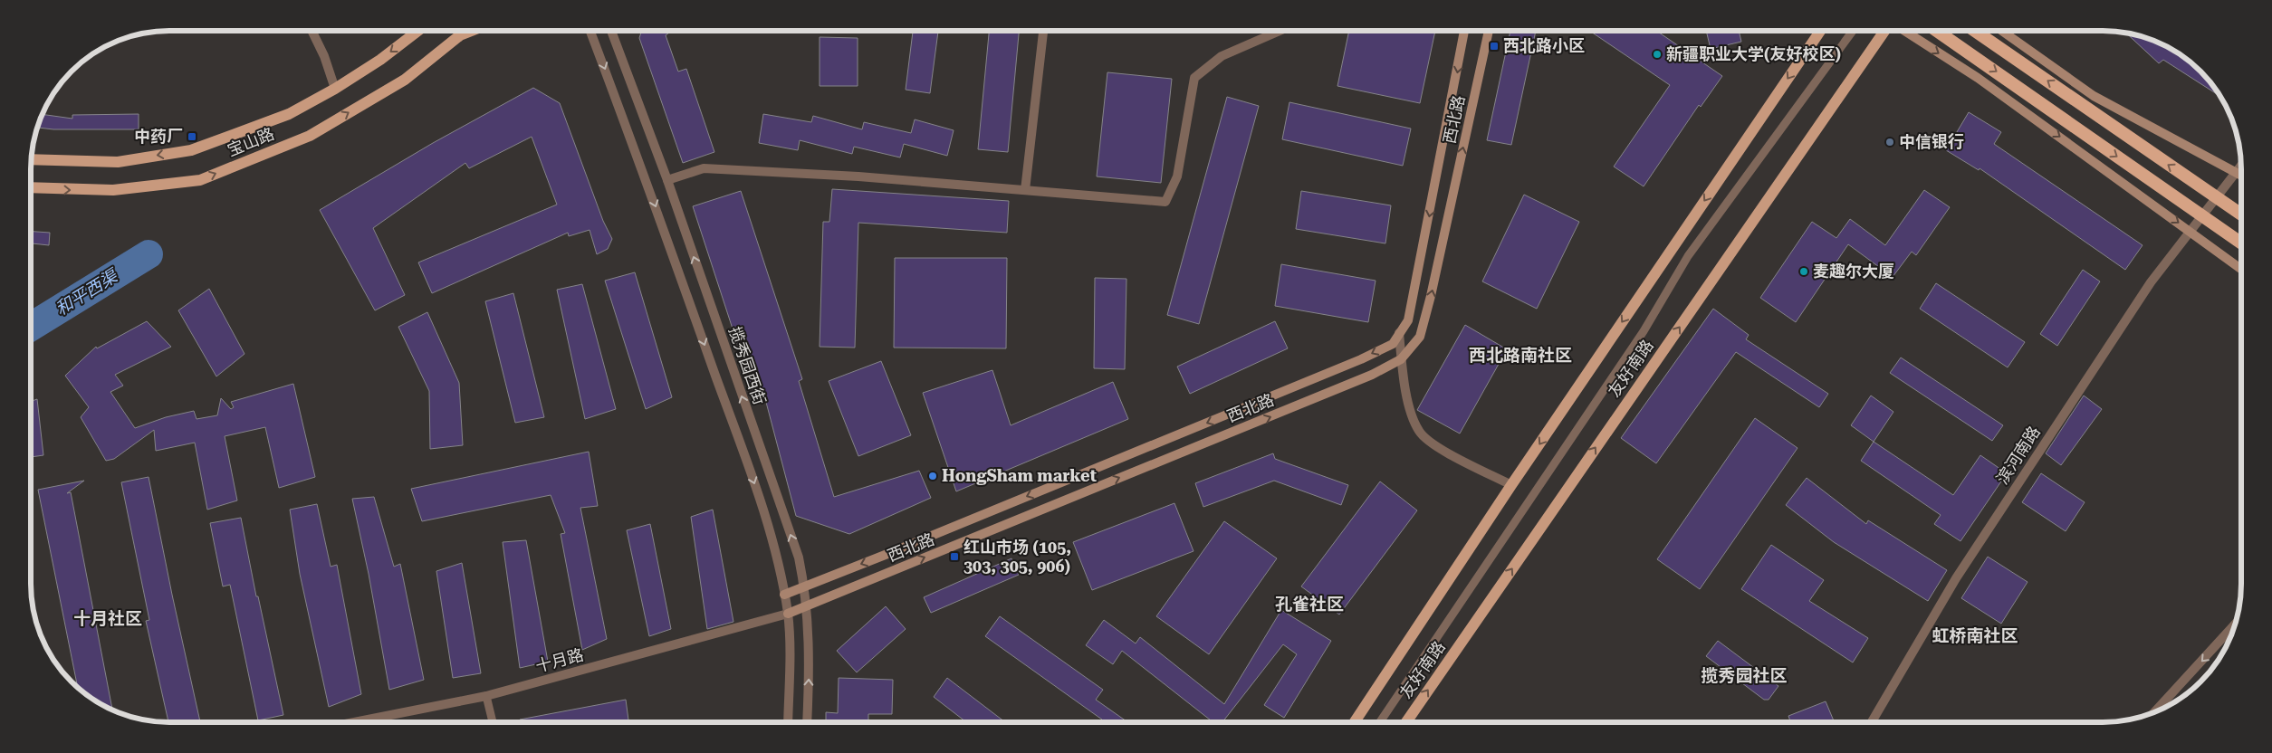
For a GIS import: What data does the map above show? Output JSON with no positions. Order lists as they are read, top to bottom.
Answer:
{
  "streets": {
    "main road": ["西北路", "宝山路", "友好南路"],
    "street": ["揽秀园西街", "滨河南路", "十月路"]
  },
  "crossings": [
    ["西北路", "揽秀园西街"],
    ["西北路", "十月路"],
    ["揽秀园西街", "十月路"]
  ],
  "districts": [
    "西北路南社区",
    "孔雀社区",
    "十月社区",
    "虹桥南社区",
    "揽秀园社区"
  ],
  "water": ["和平西渠"],
  "places": {
    "transit": ["西北路小区", "中药厂", "红山市场 (105, 303, 305, 906)"],
    "other": [
      "新疆职业大学(友好校区)",
      "中信银行",
      "麦趣尔大厦",
      "HongSham market"
    ]
  }
}
